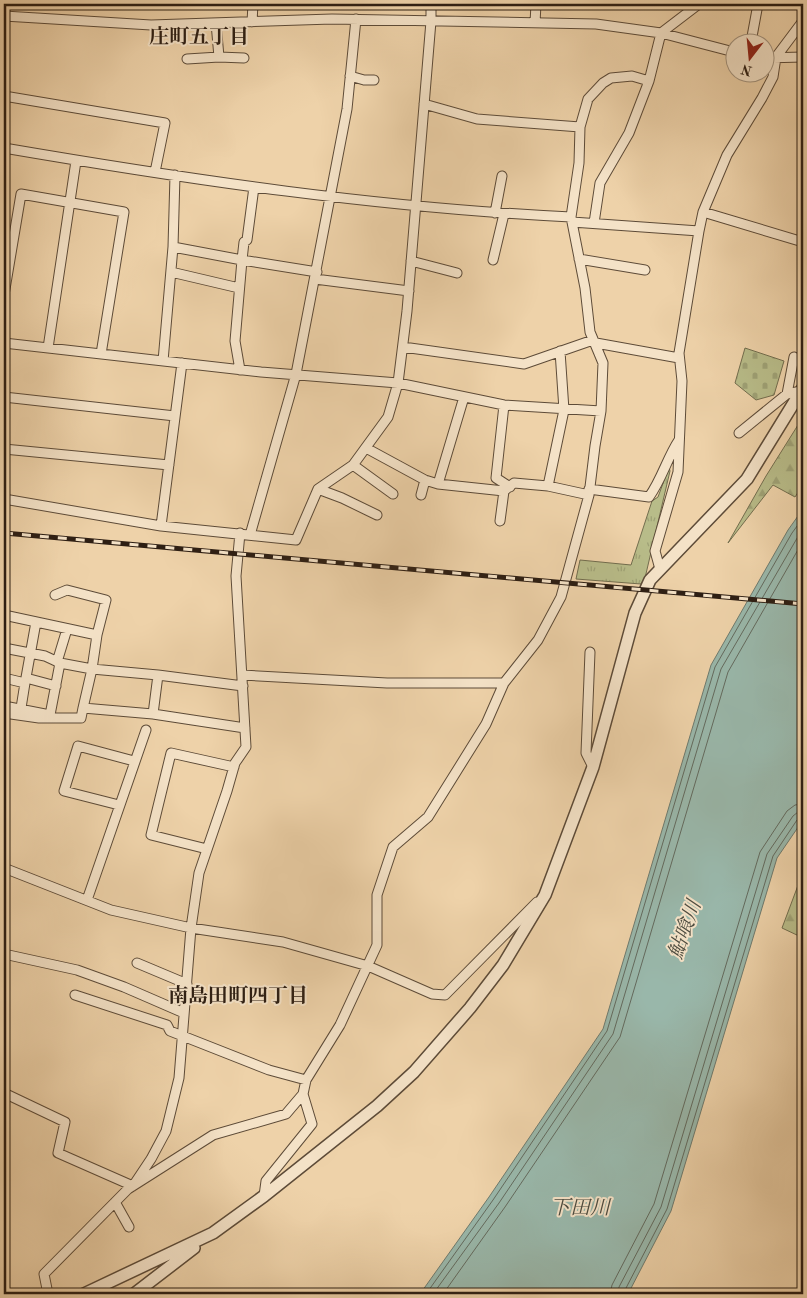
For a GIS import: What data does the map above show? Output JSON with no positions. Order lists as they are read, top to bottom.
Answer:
{
  "districts": ["庄町五丁目", "南島田町四丁目"],
  "water": ["鮎喰川", "下田川"],
  "north": "bottom"
}
